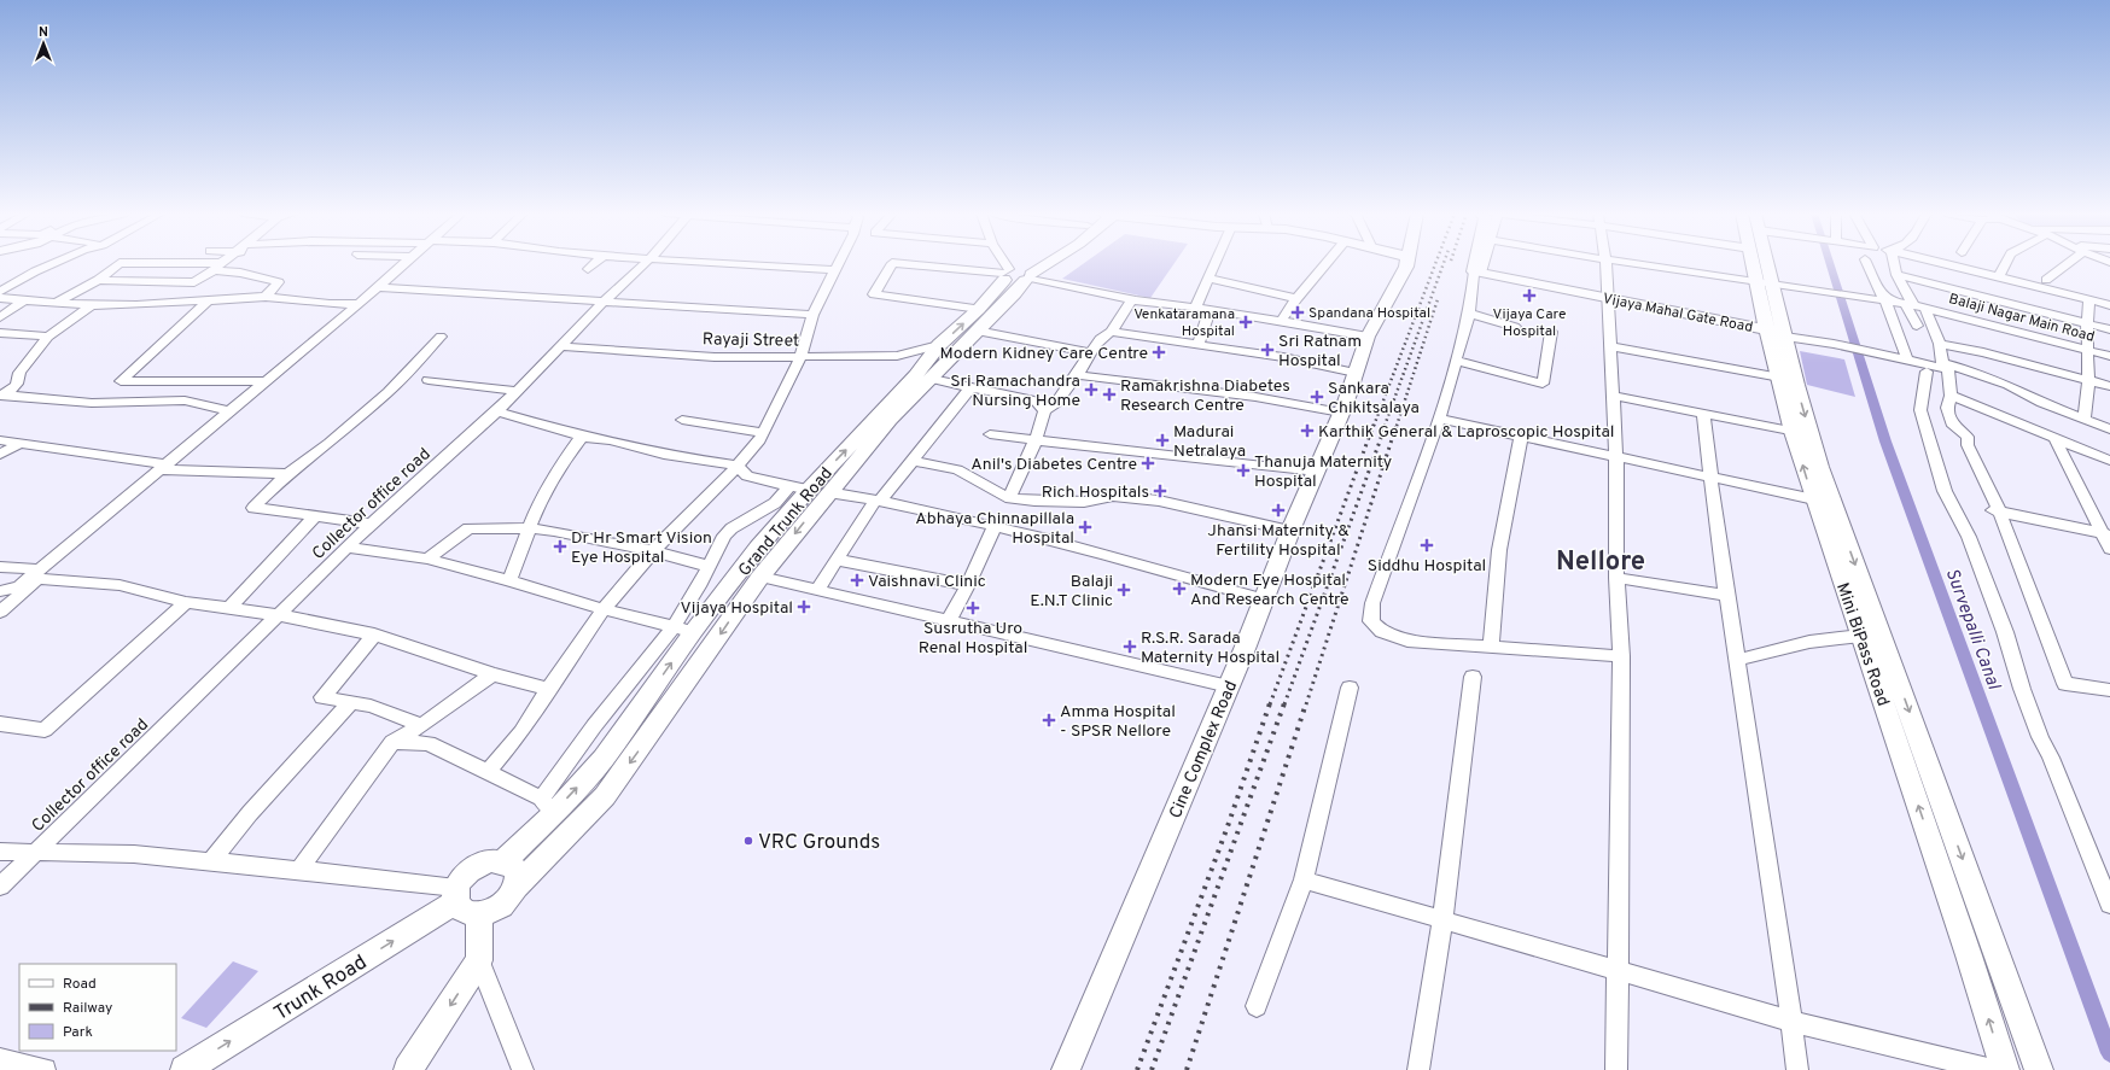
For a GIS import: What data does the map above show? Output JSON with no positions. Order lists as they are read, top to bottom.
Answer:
{
  "streets": {
    "main road": [
      "Vijaya Mahal Gate Road",
      "Grand Trunk Road",
      "Mini BiPass Road",
      "Cine Complex Road",
      "Trunk Road"
    ],
    "street": ["Balaji Nagar Main Road", "Rayaji Street", "Collector office road"]
  },
  "crossings": [
    ["Vijaya Mahal Gate Road", "Mini BiPass Road"],
    ["Rayaji Street", "Collector office road"],
    ["Rayaji Street", "Grand Trunk Road"],
    ["Grand Trunk Road", "Trunk Road"]
  ],
  "districts": ["Nellore"],
  "water": ["Survepalli Canal"],
  "places": {
    "health": [
      "Vijaya Care Hospital",
      "Spandana Hospital",
      "Venkataramana Hospital",
      "Sri Ratnam Hospital",
      "Modern Kidney Care Centre",
      "Sri Ramachandra Nursing Home",
      "Ramakrishna Diabetes Research Centre",
      "Sankara Chikitsalaya",
      "Karthik General & Laproscopic Hospital",
      "Madurai Netralaya",
      "Anil's Diabetes Centre",
      "Thanuja Maternity Hospital",
      "Rich Hospitals",
      "Jhansi Maternity & Fertility Hospital",
      "Abhaya Chinnapillala Hospital",
      "Siddhu Hospital",
      "Dr Hr Smart Vision Eye Hospital",
      "Vaishnavi Clinic",
      "Modern Eye Hospital And Research Centre",
      "Balaji E.N.T Clinic",
      "Vijaya Hospital",
      "Susrutha Uro Renal Hospital",
      "R.S.R. Sarada Maternity Hospital",
      "Amma Hospital - SPSR Nellore"
    ],
    "other": ["VRC Grounds"]
  },
  "legend": ["Road", "Railway", "Park"],
  "north": "top"
}
